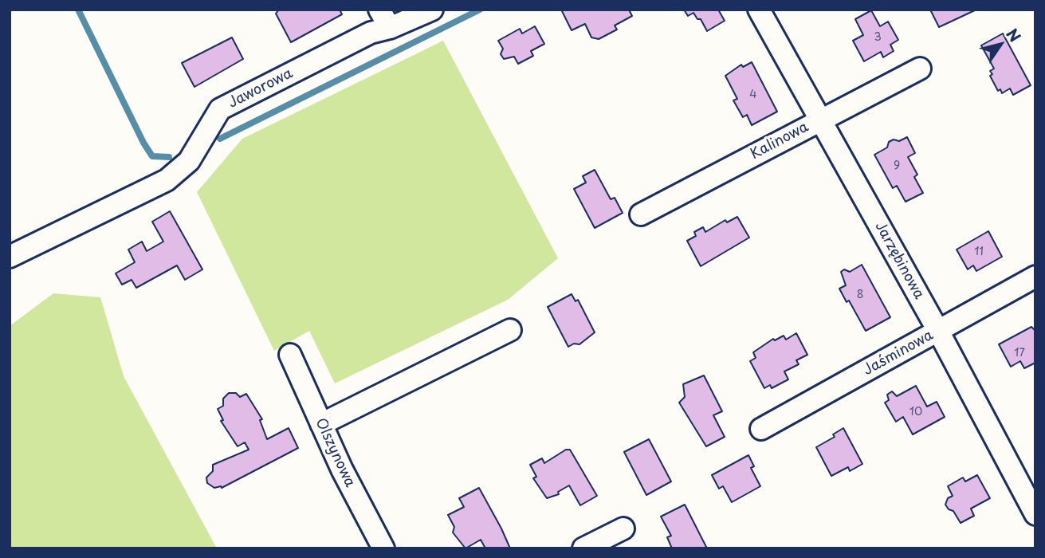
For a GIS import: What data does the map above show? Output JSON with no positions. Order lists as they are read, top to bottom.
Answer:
{
  "streets": {
    "street": [
      "Jaworowa",
      "Kalinowa",
      "Jarzębinowa",
      "Jaśminowa",
      "Olszynowa"
    ]
  },
  "crossings": [
    ["Kalinowa", "Jarzębinowa"],
    ["Jarzębinowa", "Jaśminowa"]
  ],
  "house_numbers": [
    "3",
    "4",
    "9",
    "11",
    "8",
    "17",
    "10"
  ],
  "north": "top right"
}
